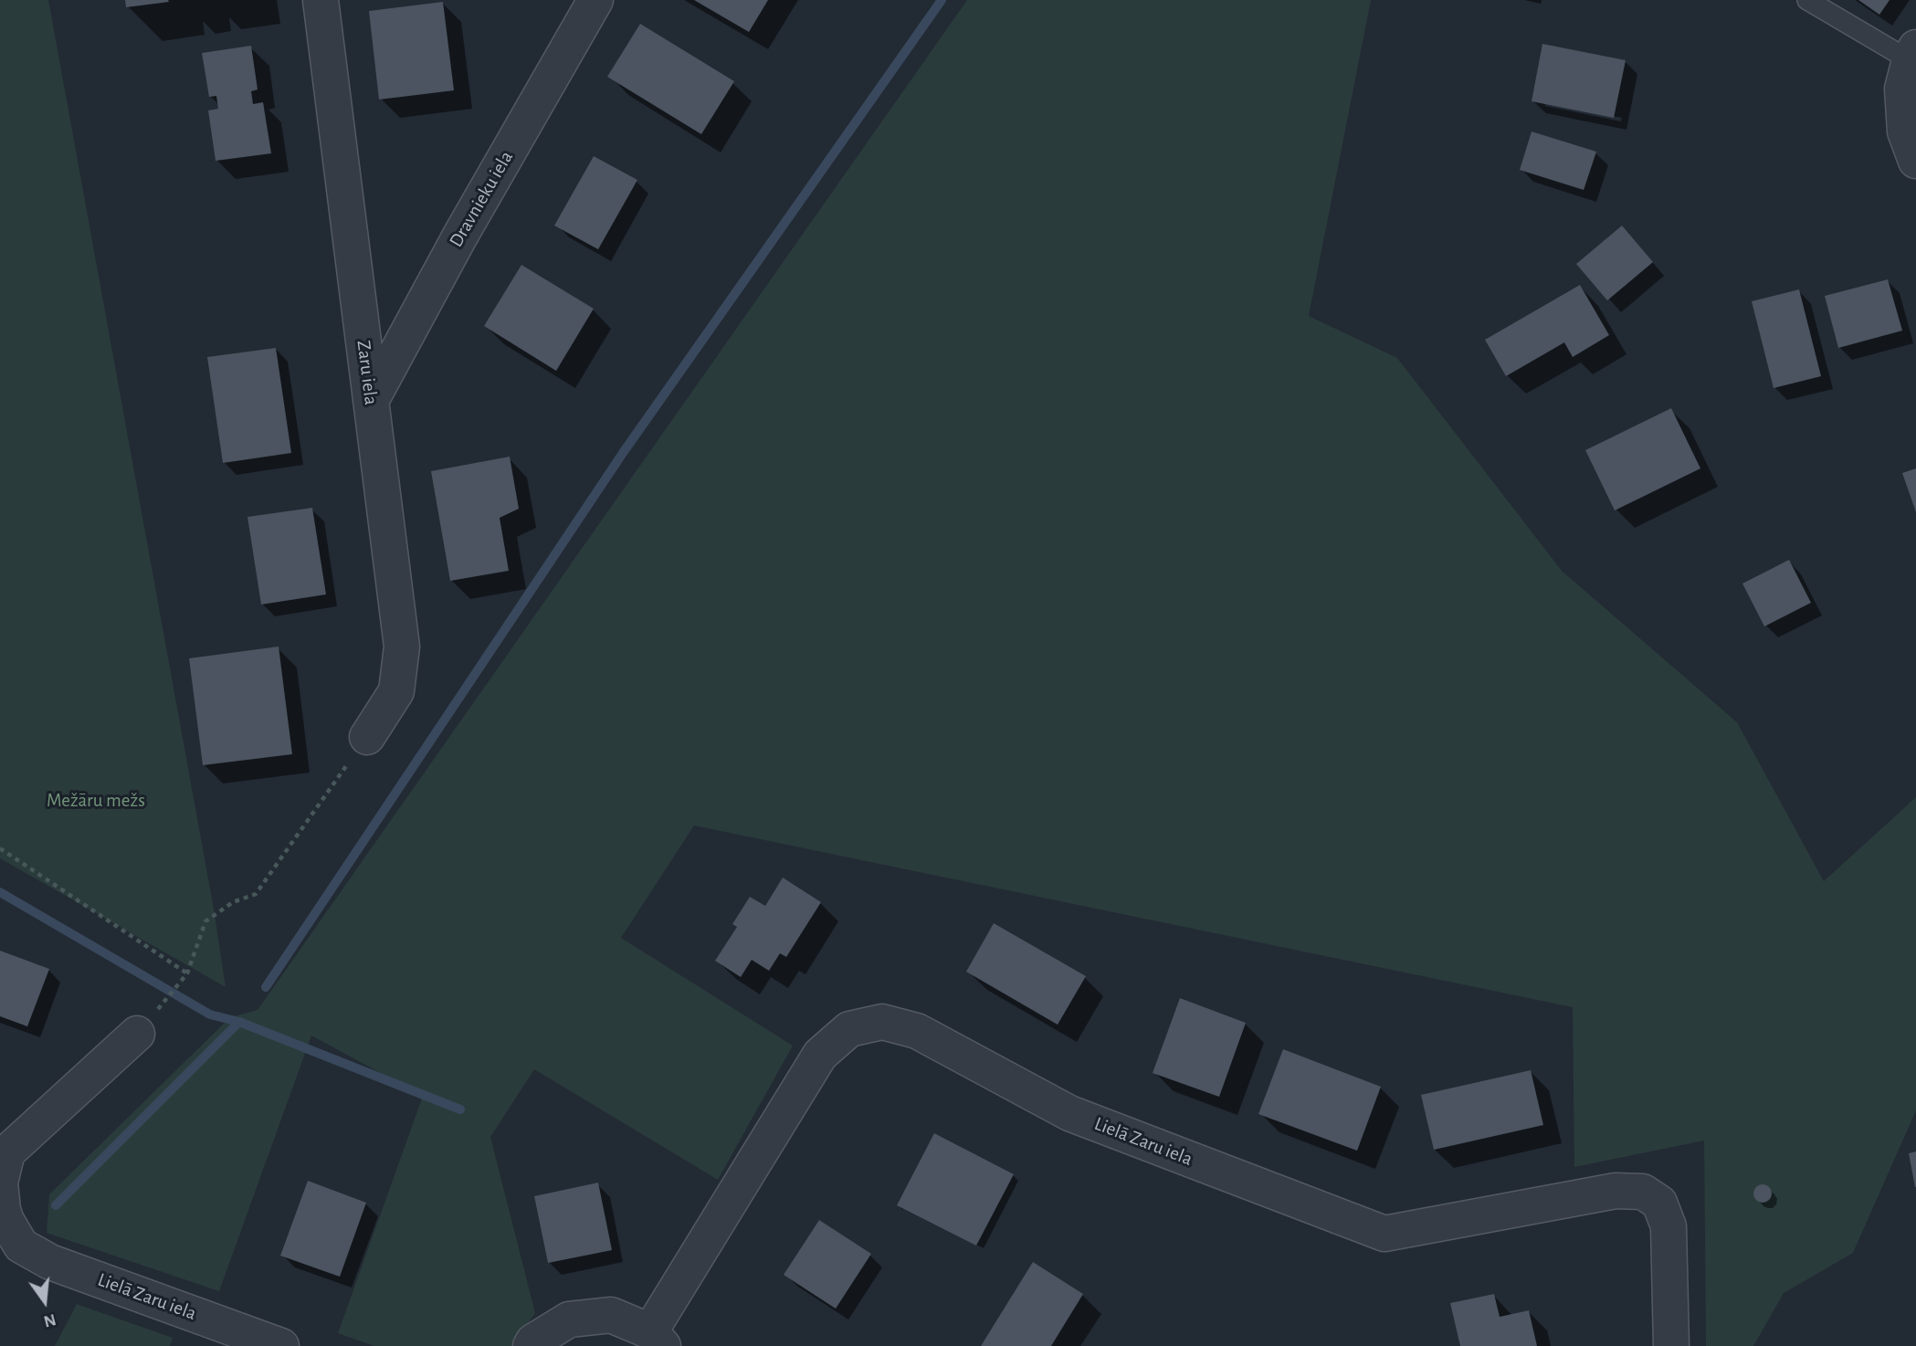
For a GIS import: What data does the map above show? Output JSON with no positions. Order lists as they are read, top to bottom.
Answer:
{
  "streets": {
    "street": ["Dravnieku iela", "Zaru iela", "Lielā Zaru iela"]
  },
  "crossings": [
    ["Dravnieku iela", "Zaru iela"]
  ],
  "parks": ["Mežāru mežs"],
  "north": "bottom"
}
